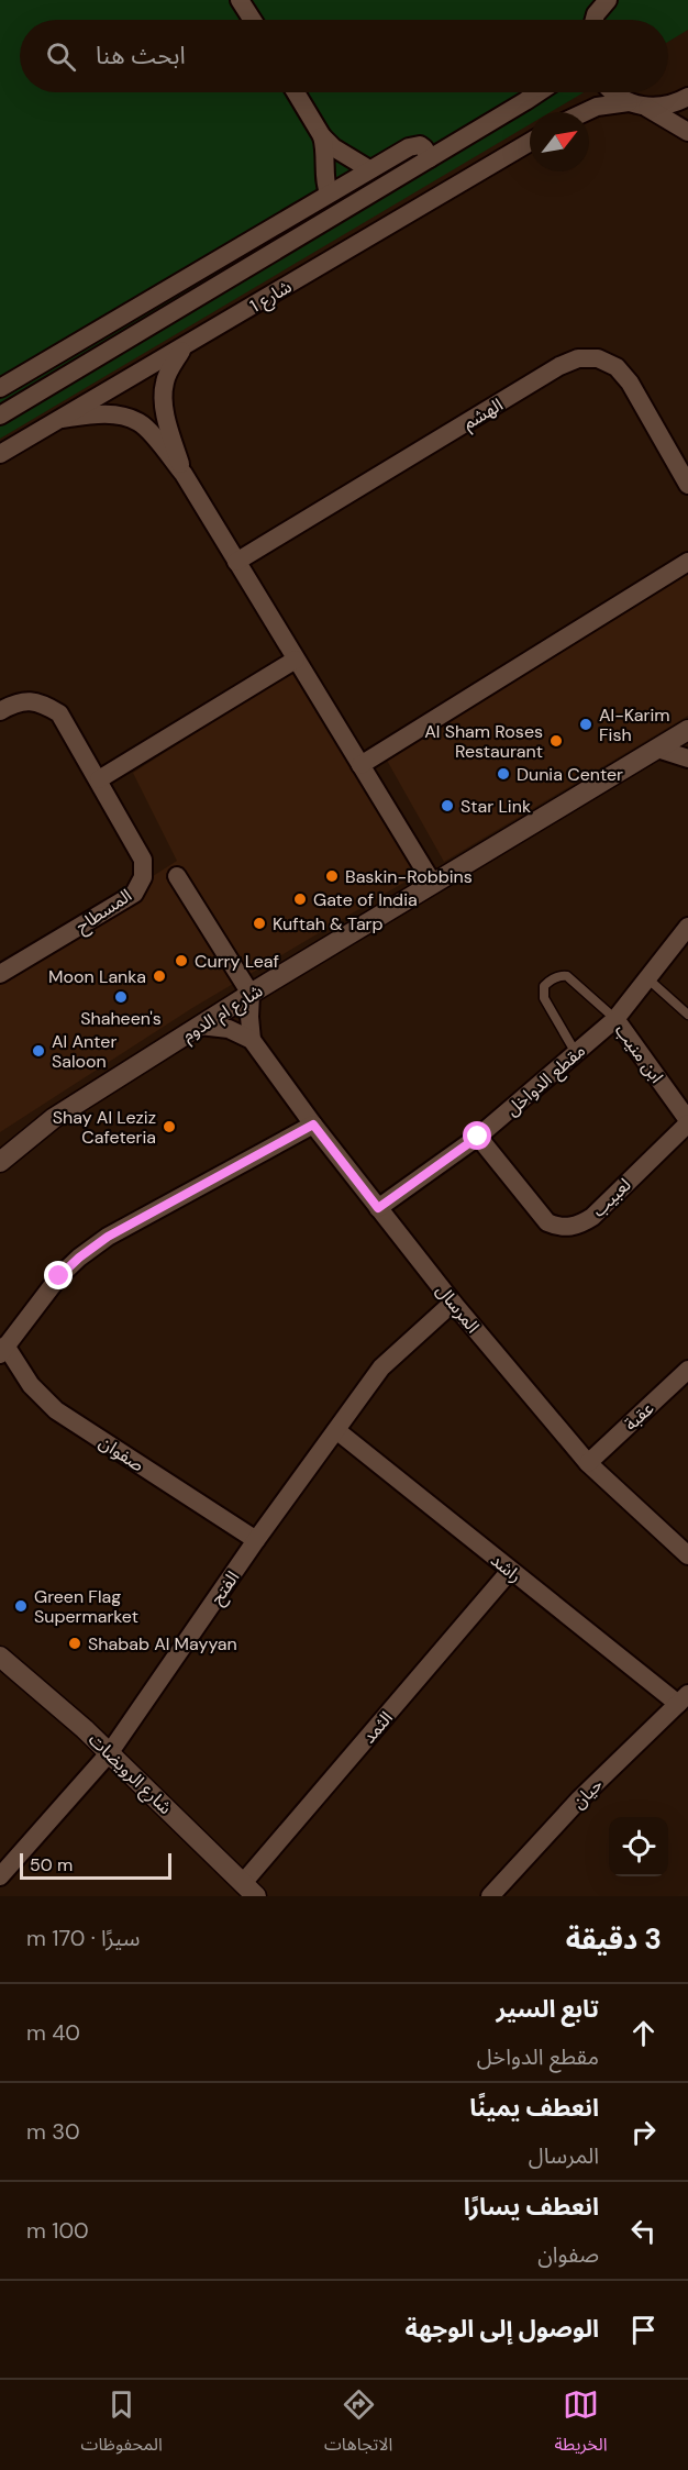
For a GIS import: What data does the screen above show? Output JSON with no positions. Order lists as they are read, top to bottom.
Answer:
{
  "streets": {
    "street": [
      "شارع 1",
      "الهشم",
      "المسطاح",
      "شارع ام الدوم",
      "ابن منيب",
      "مقطع الدواخل",
      "لعبيب",
      "المرسال",
      "عقبة",
      "صفوان",
      "راشد",
      "الفتح",
      "الثمد",
      "شارع الرويضات",
      "حيان"
    ]
  },
  "crossings": [
    ["ابن منيب", "مقطع الدواخل"],
    ["ابن منيب", "لعبيب"],
    ["مقطع الدواخل", "لعبيب"],
    ["مقطع الدواخل", "المرسال"],
    ["المرسال", "عقبة"],
    ["المرسال", "صفوان"],
    ["المرسال", "الفتح"],
    ["صفوان", "الفتح"],
    ["راشد", "الفتح"],
    ["راشد", "الثمد"],
    ["راشد", "حيان"],
    ["الفتح", "شارع الرويضات"],
    ["الثمد", "شارع الرويضات"]
  ],
  "places": [
    "Al-Karim Fish",
    "Al Sham Roses Restaurant",
    "Dunia Center",
    "Star Link",
    "Baskin-Robbins",
    "Gate of India",
    "Kuftah & Tarp",
    "Curry Leaf",
    "Moon Lanka",
    "Shaheen's",
    "Al Anter Saloon",
    "Shay Al Leziz Cafeteria",
    "Green Flag Supermarket",
    "Shabab Al Mayyan"
  ],
  "scale_bar": "50 m",
  "north": "top right",
  "page": {
    "search": "ابحث هنا",
    "scale": "50 m",
    "heading": ["3 دقيقة", "سيرًا · 170 m"],
    "list": [
      ["تابع السير", "مقطع الدواخل", "40 m"],
      ["انعطف يمينًا", "المرسال", "30 m"],
      ["انعطف يسارًا", "صفوان", "100 m"],
      "الوصول إلى الوجهة"
    ],
    "nav": ["الخريطة", "الاتجاهات", "المحفوظات"]
  }
}
